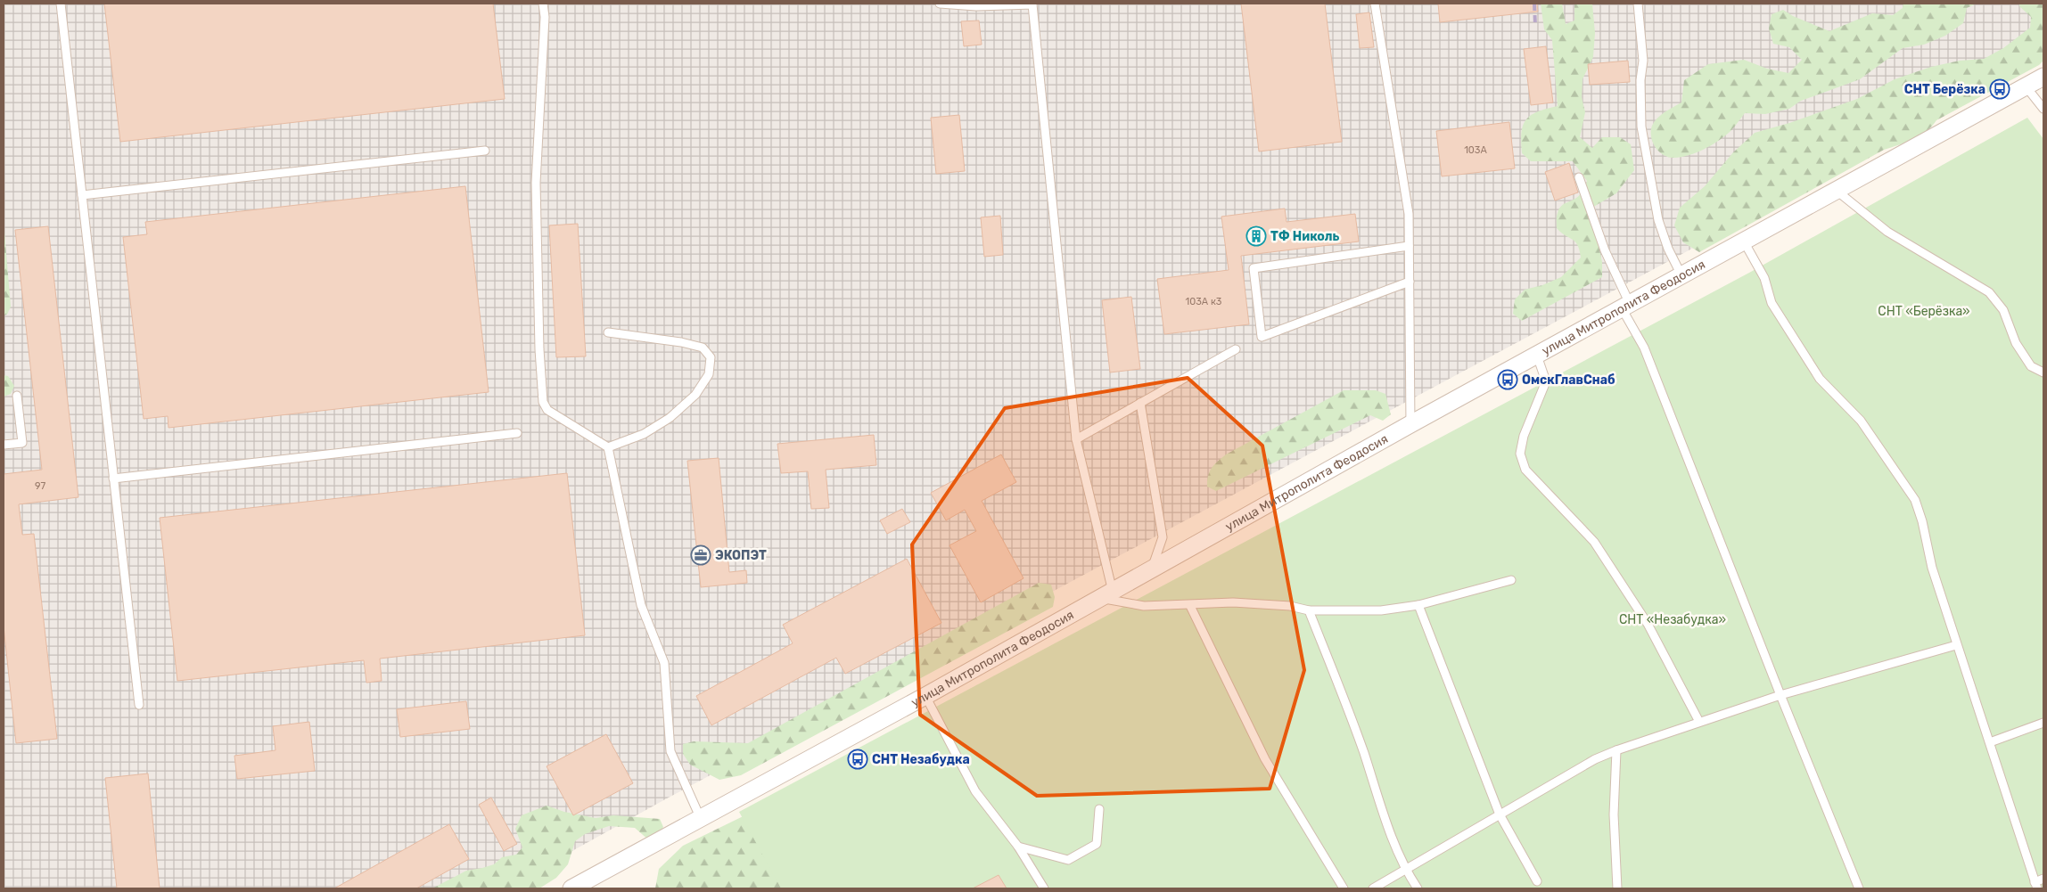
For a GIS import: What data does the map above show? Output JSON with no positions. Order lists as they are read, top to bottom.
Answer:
{
  "streets": {
    "street": ["улица Митрополита Феодосия"]
  },
  "parks": ["СНТ «Берёзка»", "СНТ «Незабудка»"],
  "places": {
    "bus stop": ["СНТ Берёзка", "ОмскГлавСнаб", "СНТ Незабудка"],
    "building": ["ТФ Николь"],
    "office": ["ЭКОПЭТ"]
  },
  "house_numbers": ["103А", "103А к3", "97"]
}
